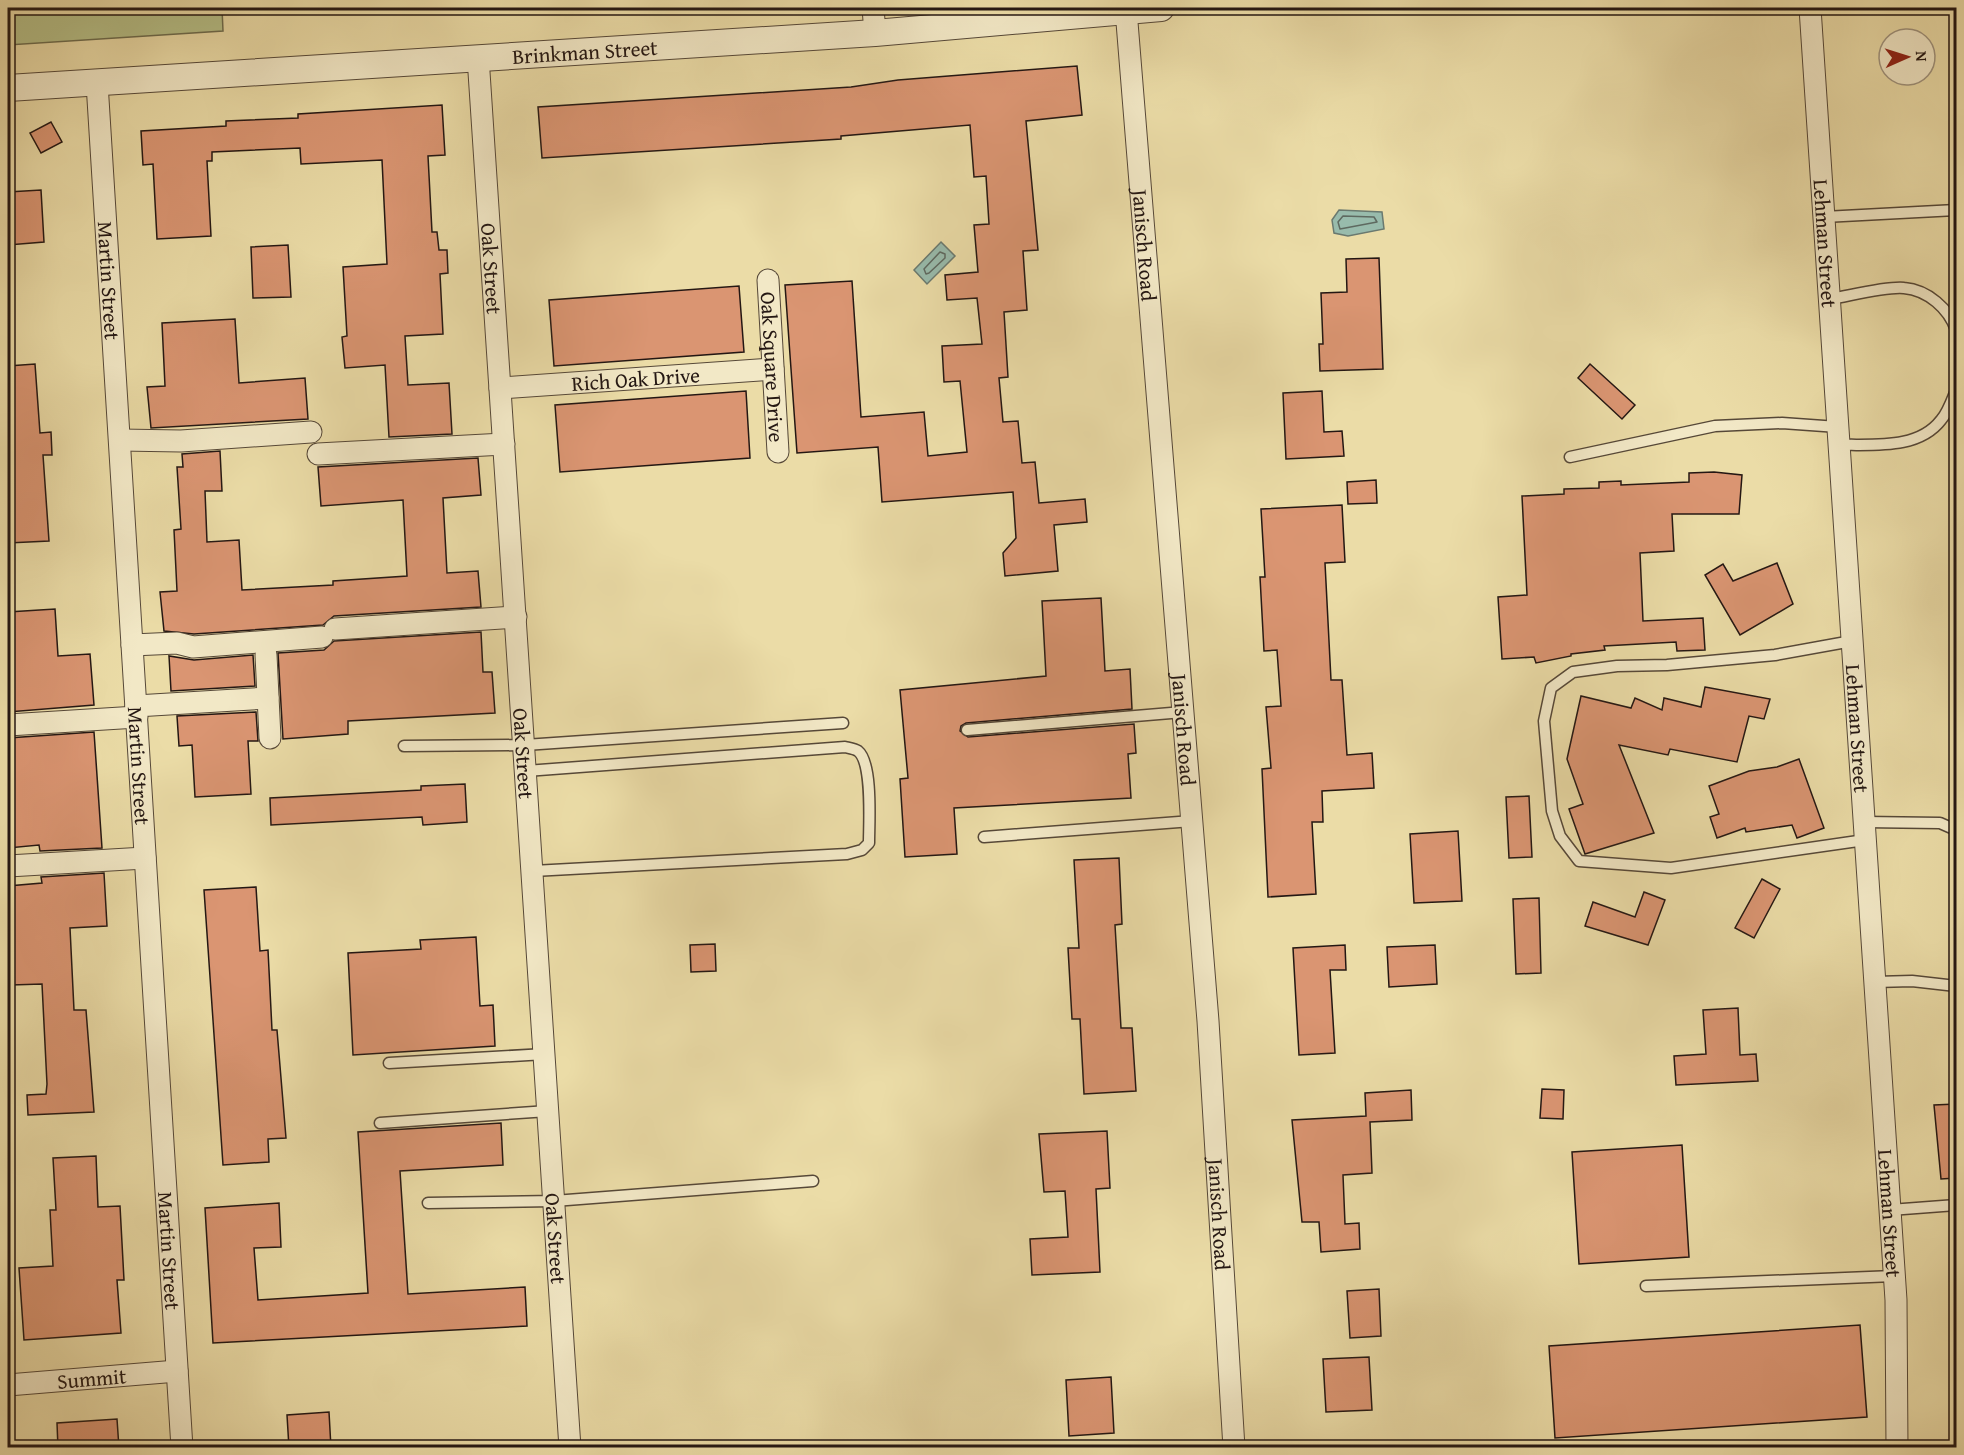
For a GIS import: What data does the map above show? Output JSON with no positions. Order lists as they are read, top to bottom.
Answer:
{
  "streets": {
    "street": [
      "Brinkman Street",
      "Lehman Street",
      "Janisch Road",
      "Oak Street",
      "Martin Street",
      "Oak Square Drive",
      "Rich Oak Drive",
      "Summit"
    ]
  },
  "crossings": [
    ["Brinkman Street", "Janisch Road"],
    ["Brinkman Street", "Oak Street"],
    ["Brinkman Street", "Martin Street"],
    ["Oak Street", "Rich Oak Drive"],
    ["Martin Street", "Summit"],
    ["Oak Square Drive", "Rich Oak Drive"]
  ],
  "north": "right"
}
